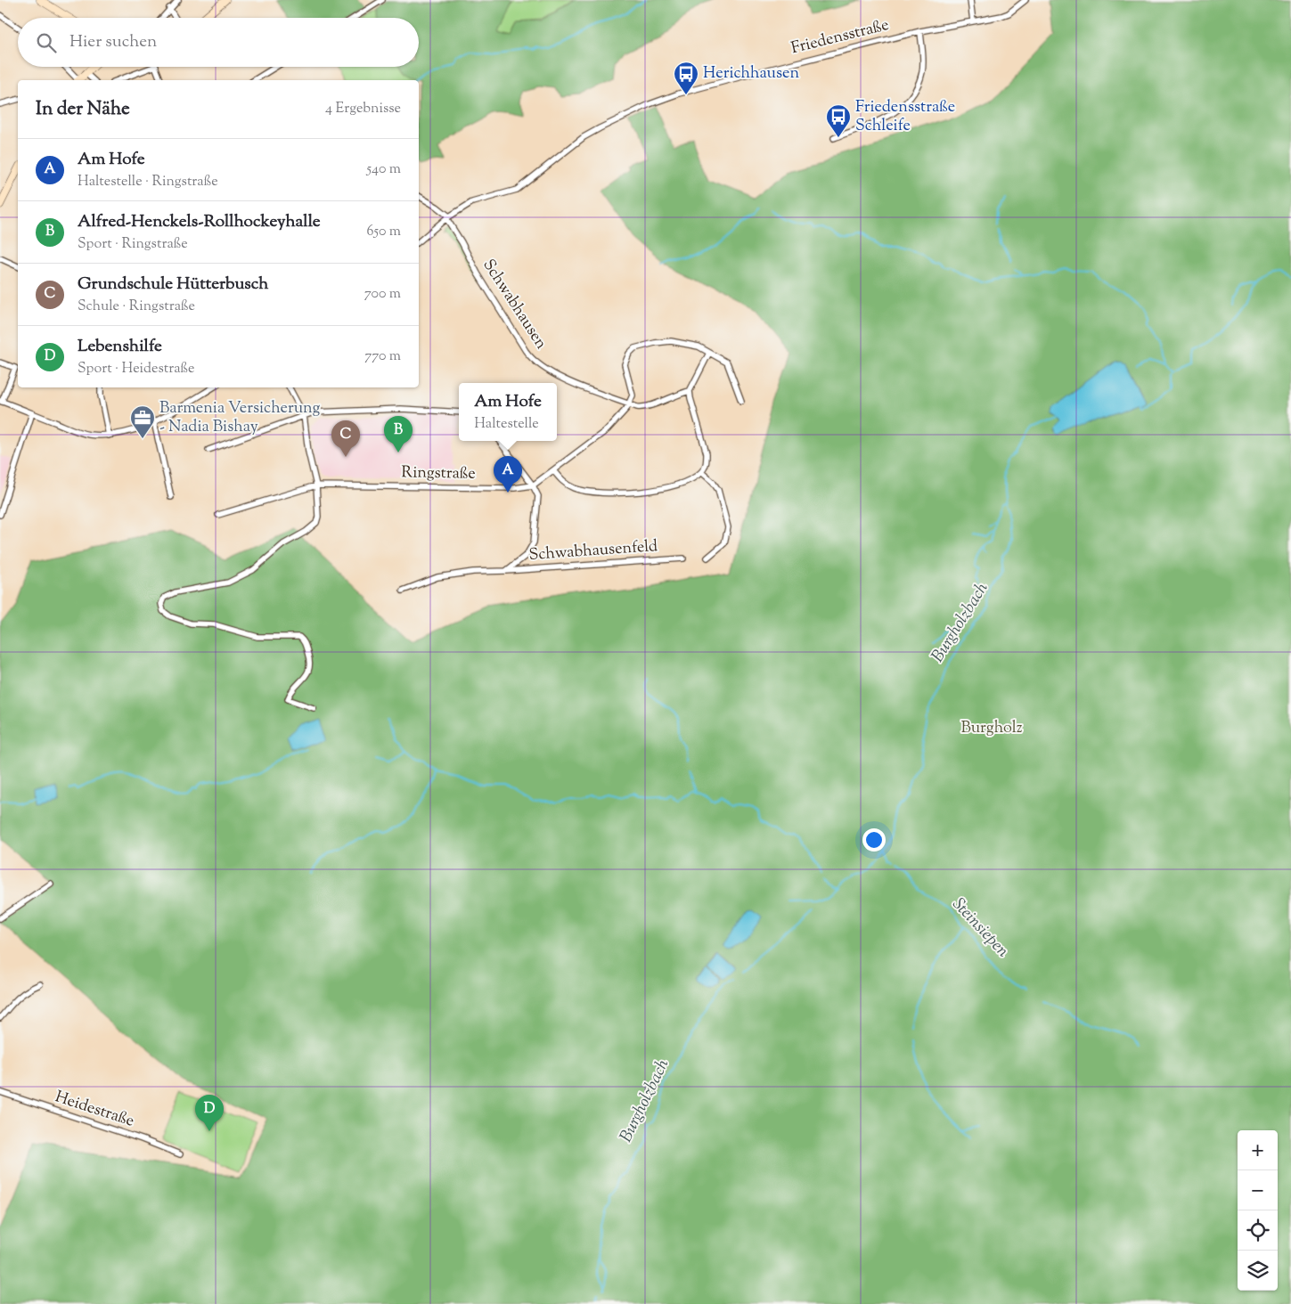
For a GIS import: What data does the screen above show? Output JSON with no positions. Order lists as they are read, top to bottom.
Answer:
{
  "streets": {
    "street": [
      "Friedensstraße",
      "Schwabhausen",
      "Ringstraße",
      "Schwabhausenfeld",
      "Heidestraße"
    ]
  },
  "crossings": [
    ["Friedensstraße", "Schwabhausen"],
    ["Schwabhausen", "Ringstraße"],
    ["Ringstraße", "Schwabhausenfeld"]
  ],
  "water": ["Burgholzbach", "Steinsiepen"],
  "parks": ["Burgholz"],
  "places": {
    "bus stop": ["Herichhausen", "Friedensstraße Schleife"],
    "office": ["Barmenia Versicherung - Nadia Bishay"]
  },
  "page": {
    "search": "Hier suchen",
    "heading": ["In der Nähe", "4 Ergebnisse"],
    "list": [
      {
        "mark": "A",
        "name": "Am Hofe",
        "note": "Haltestelle · Ringstraße",
        "value": "540 m"
      },
      {
        "mark": "B",
        "name": "Alfred-Henckels-Rollhockeyhalle",
        "note": "Sport · Ringstraße",
        "value": "650 m"
      },
      {
        "mark": "C",
        "name": "Grundschule Hütterbusch",
        "note": "Schule · Ringstraße",
        "value": "700 m"
      },
      {
        "mark": "D",
        "name": "Lebenshilfe",
        "note": "Sport · Heidestraße",
        "value": "770 m"
      }
    ],
    "popup": ["Am Hofe", "Haltestelle"],
    "pins": [
      "B",
      "C",
      "A",
      "D"
    ],
    "map_buttons": ["+", "−"]
  }
}
